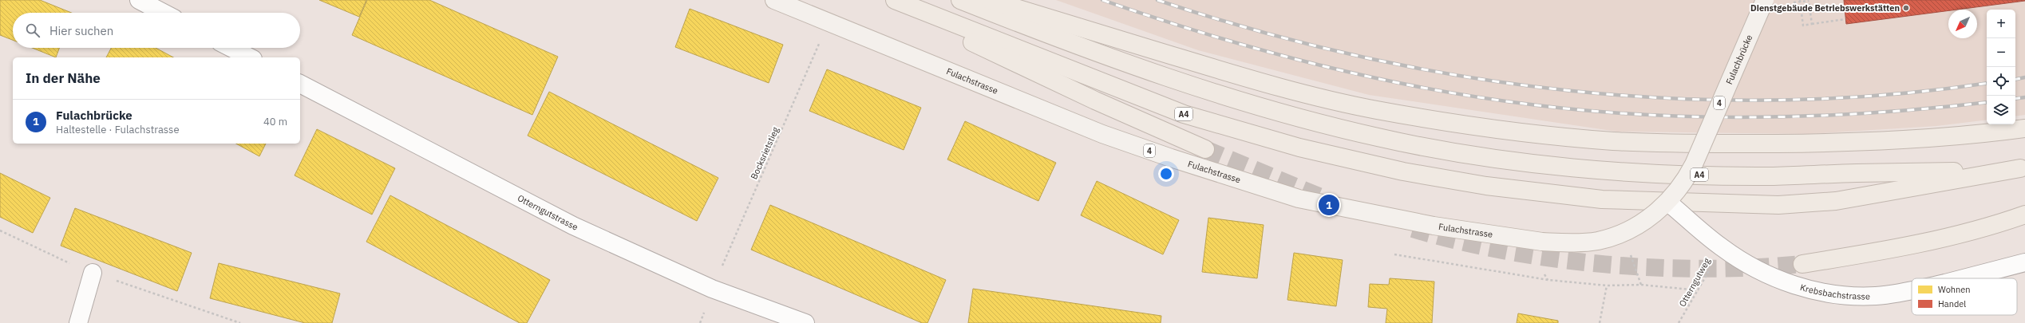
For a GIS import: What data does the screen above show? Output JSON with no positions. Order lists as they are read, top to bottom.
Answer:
{
  "streets": {
    "highway": ["A4"],
    "main road": ["Fulachbrücke", "Fulachstrasse", "4"],
    "street": ["Otterngutstrasse", "Krebsbachstrasse"],
    "path": ["Bocksrietstieg", "Otterngutweg"]
  },
  "crossings": [
    ["Fulachbrücke", "Fulachstrasse"],
    ["Fulachbrücke", "Krebsbachstrasse"],
    ["Fulachstrasse", "Bocksrietstieg"],
    ["Fulachstrasse", "Krebsbachstrasse"],
    ["Bocksrietstieg", "Otterngutstrasse"],
    ["Otterngutweg", "Krebsbachstrasse"]
  ],
  "places": ["Dienstgebäude Betriebswerkstätten"],
  "legend": ["Wohnen", "Handel"],
  "north": "bottom left",
  "page": {
    "map_buttons": ["+", "−"],
    "search": "Hier suchen",
    "heading": "In der Nähe",
    "list": [
      {
        "mark": "1",
        "name": "Fulachbrücke",
        "note": "Haltestelle · Fulachstrasse",
        "value": "40 m"
      }
    ],
    "pins": "1"
  }
}
